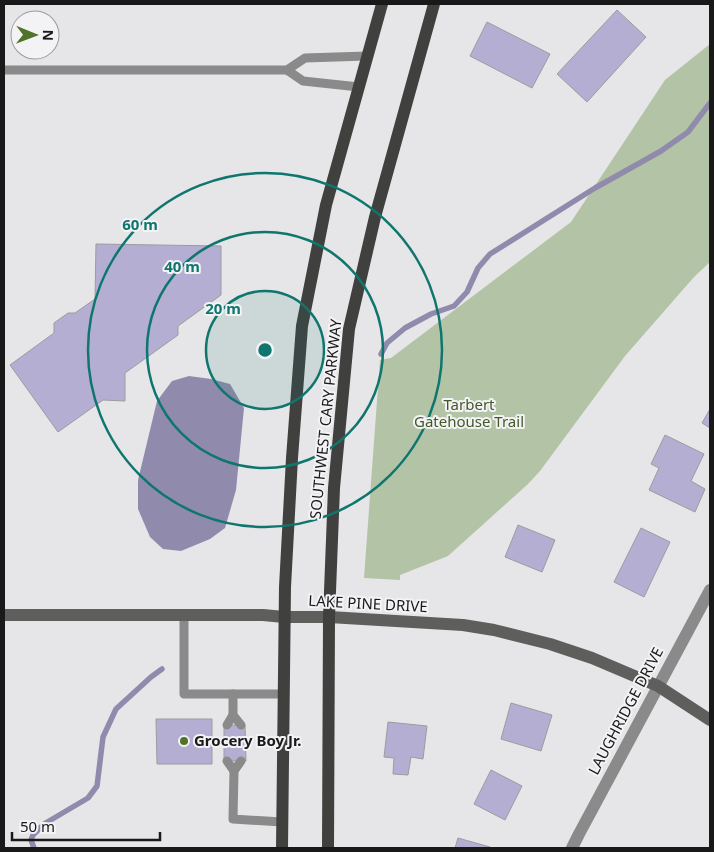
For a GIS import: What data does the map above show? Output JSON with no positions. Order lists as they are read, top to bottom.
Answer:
{
  "streets": {
    "main road": ["SOUTHWEST CARY PARKWAY"],
    "street": ["LAKE PINE DRIVE", "LAUGHRIDGE DRIVE"]
  },
  "crossings": [
    ["SOUTHWEST CARY PARKWAY", "LAKE PINE DRIVE"],
    ["LAKE PINE DRIVE", "LAUGHRIDGE DRIVE"]
  ],
  "parks": ["Tarbert Gatehouse Trail"],
  "places": ["Grocery Boy Jr."],
  "scale_bar": "50 m",
  "north": "right",
  "rings": ["60 m", "40 m", "20 m"]
}
